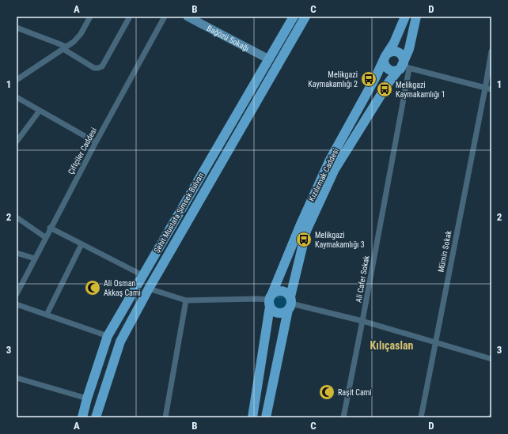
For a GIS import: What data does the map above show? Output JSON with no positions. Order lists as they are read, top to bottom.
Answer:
{
  "streets": {
    "main road": ["Kızılırmak Caddesi", "Şehit Mustafa Şimsek Bulvarı"],
    "street": [
      "Bağözü Sokağı",
      "Çiftçiler Caddesi",
      "Mümin Sokak",
      "Ali Cafer Sokak"
    ]
  },
  "crossings": [
    ["Bağözü Sokağı", "Şehit Mustafa Şimsek Bulvarı"],
    ["Kızılırmak Caddesi", "Ali Cafer Sokak"]
  ],
  "districts": ["Kılıçaslan"],
  "places": {
    "bus stop": ["Melikgazi Kaymakamlığı 2", "Melikgazi Kaymakamlığı 1", "Melikgazi Kaymakamlığı 3"],
    "mosque": ["Ali Osman Akkaş Cami", "Raşit Cami"]
  },
  "grid": {
    "columns": [
      "A",
      "B",
      "C",
      "D"
    ],
    "rows": ["1", "2", "3"]
  }
}
